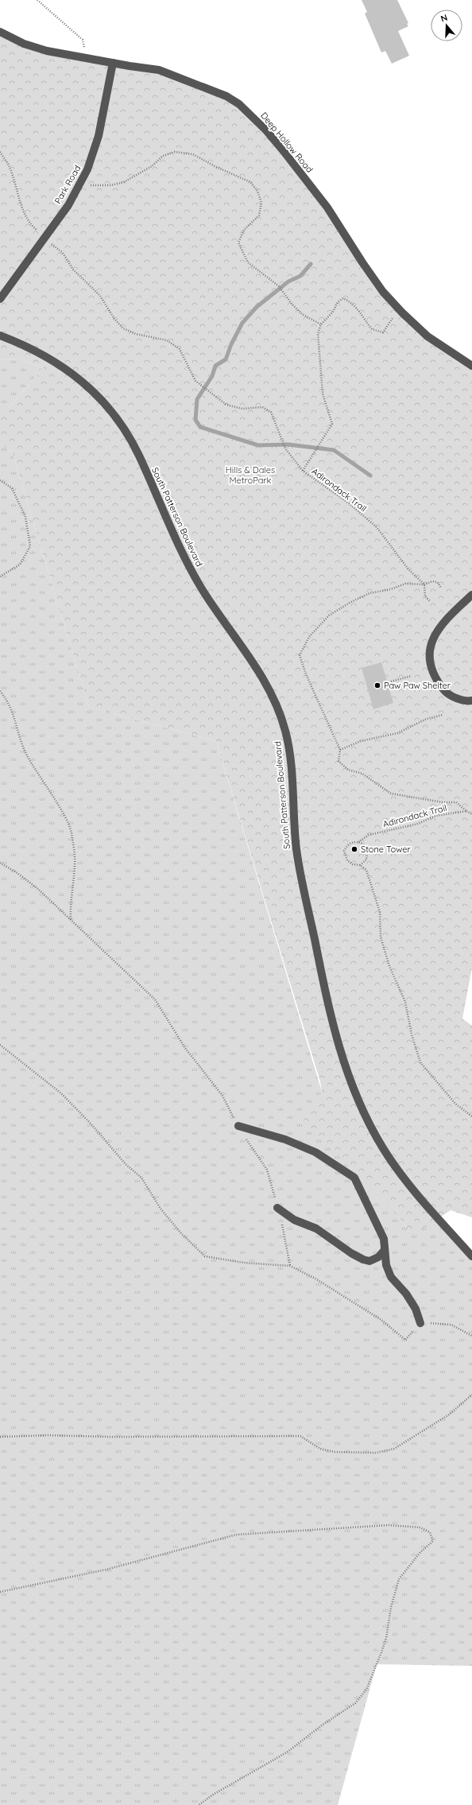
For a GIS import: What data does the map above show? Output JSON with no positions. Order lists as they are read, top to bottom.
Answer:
{
  "streets": {
    "street": ["Deep Hollow Road", "Park Road", "South Patterson Boulevard"],
    "path": ["Adirondack Trail"]
  },
  "crossings": [
    ["Deep Hollow Road", "Park Road"],
    ["Park Road", "Adirondack Trail"]
  ],
  "parks": ["Hills & Dales MetroPark"],
  "places": ["Paw Paw Shelter", "Stone Tower"],
  "north": "top"
}
